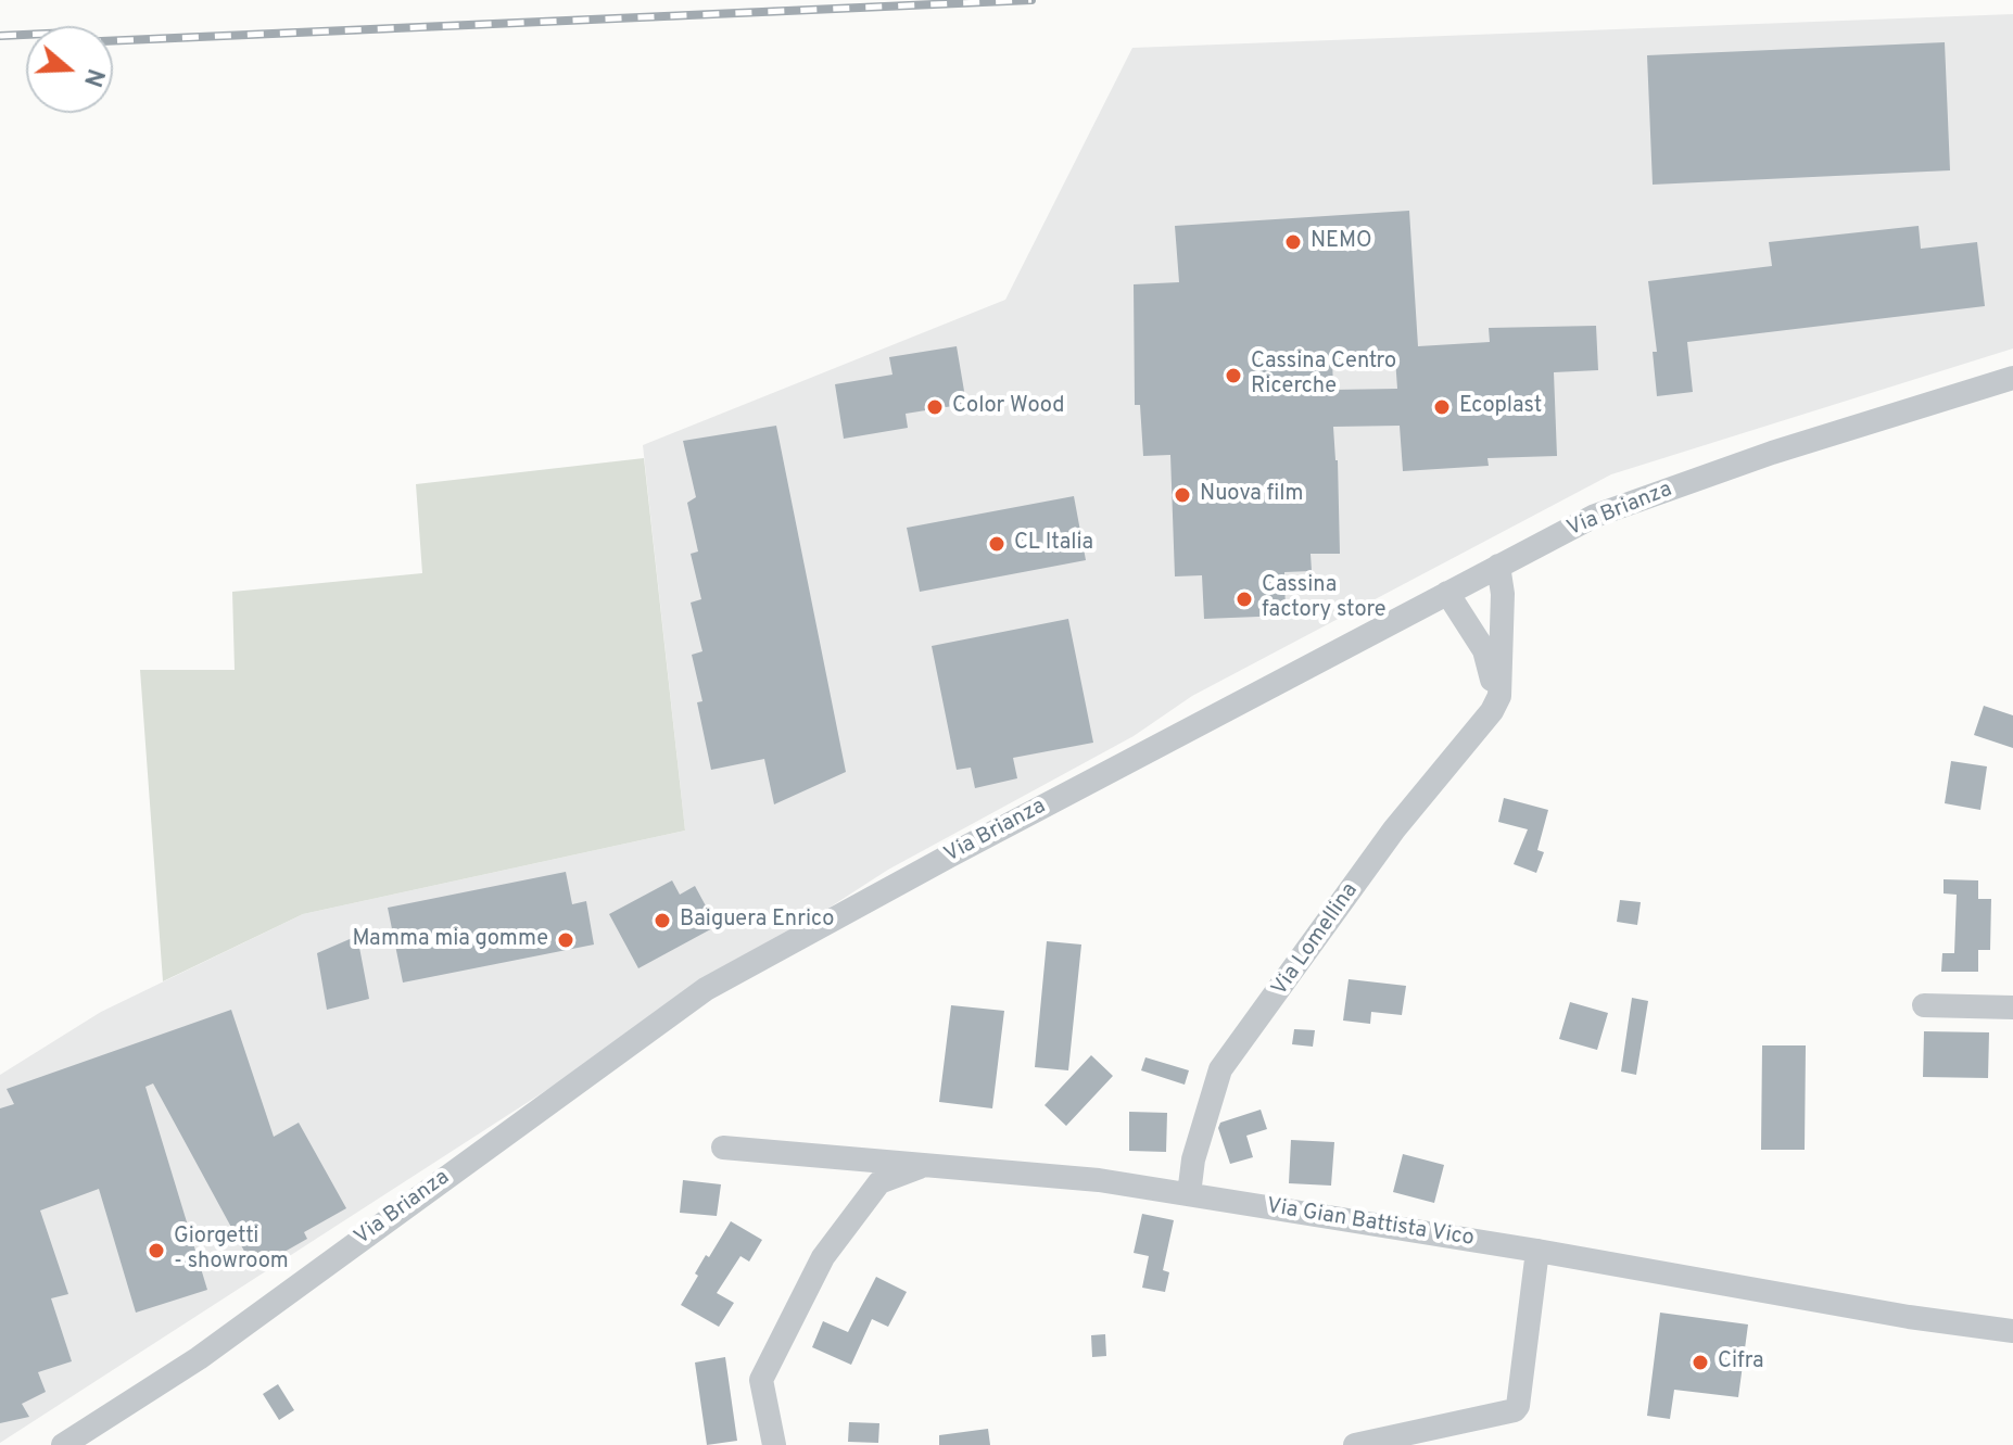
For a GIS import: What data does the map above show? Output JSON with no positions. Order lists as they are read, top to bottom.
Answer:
{
  "streets": {
    "street": ["Via Brianza", "Via Lomellina", "Via Gian Battista Vico"]
  },
  "crossings": [
    ["Via Brianza", "Via Lomellina"],
    ["Via Lomellina", "Via Gian Battista Vico"]
  ],
  "places": [
    "NEMO",
    "Cassina Centro Ricerche",
    "Color Wood",
    "Ecoplast",
    "Nuova film",
    "CL Italia",
    "Cassina factory store",
    "Baiguera Enrico",
    "Mamma mia gomme",
    "Giorgetti - showroom",
    "Cifra"
  ],
  "north": "right"
}
